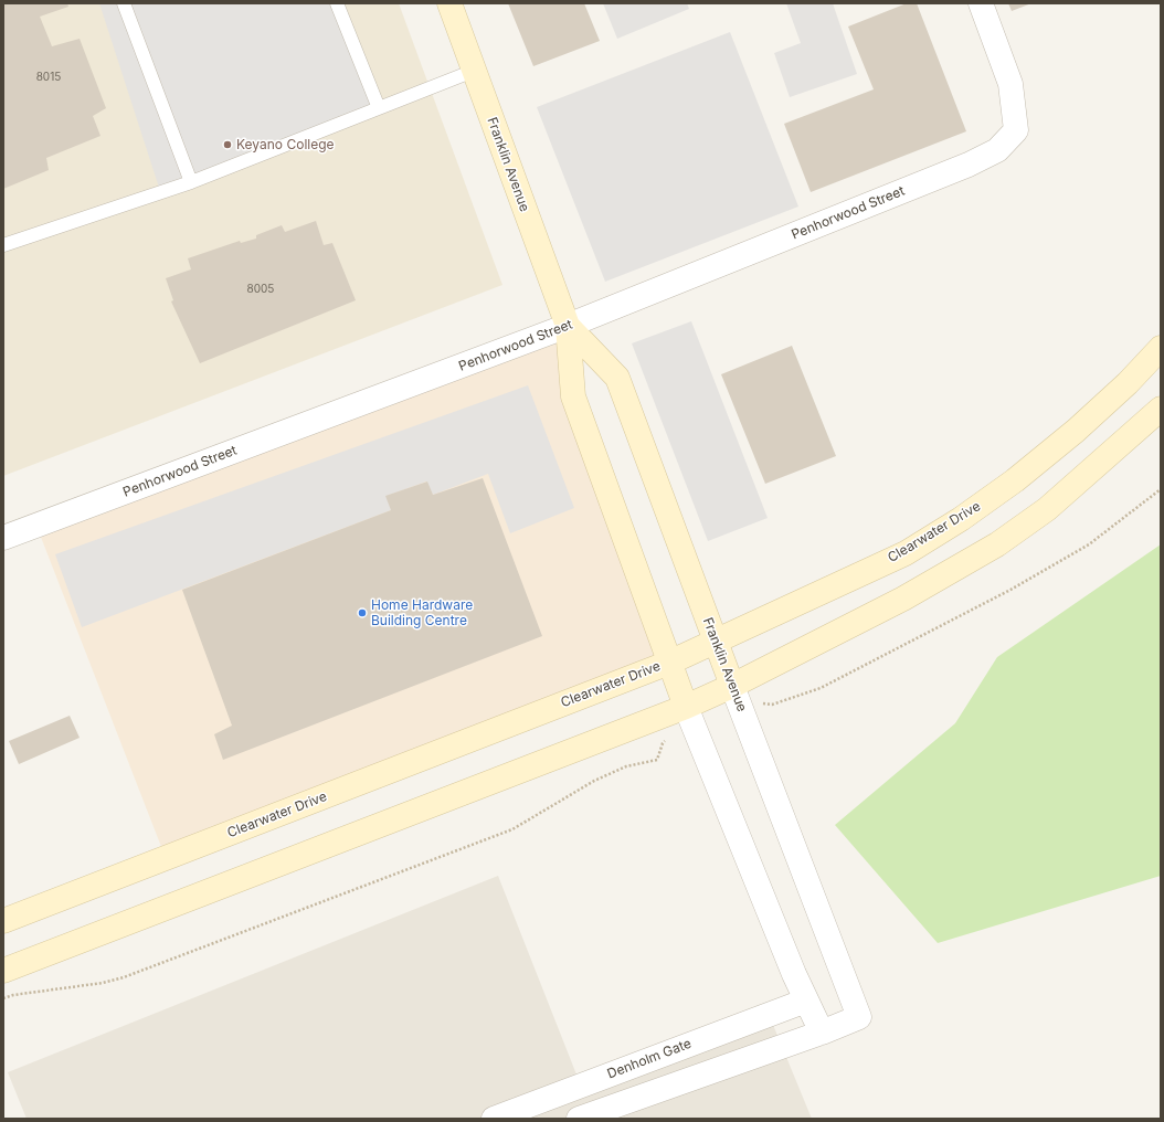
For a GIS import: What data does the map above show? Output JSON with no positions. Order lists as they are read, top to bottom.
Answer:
{
  "streets": {
    "main road": ["Franklin Avenue", "Clearwater Drive"],
    "street": ["Penhorwood Street", "Denholm Gate"]
  },
  "crossings": [
    ["Franklin Avenue", "Penhorwood Street"],
    ["Franklin Avenue", "Clearwater Drive"],
    ["Franklin Avenue", "Denholm Gate"]
  ],
  "places": ["Keyano College", "Home Hardware Building Centre"],
  "house_numbers": ["8015", "8005"]
}
